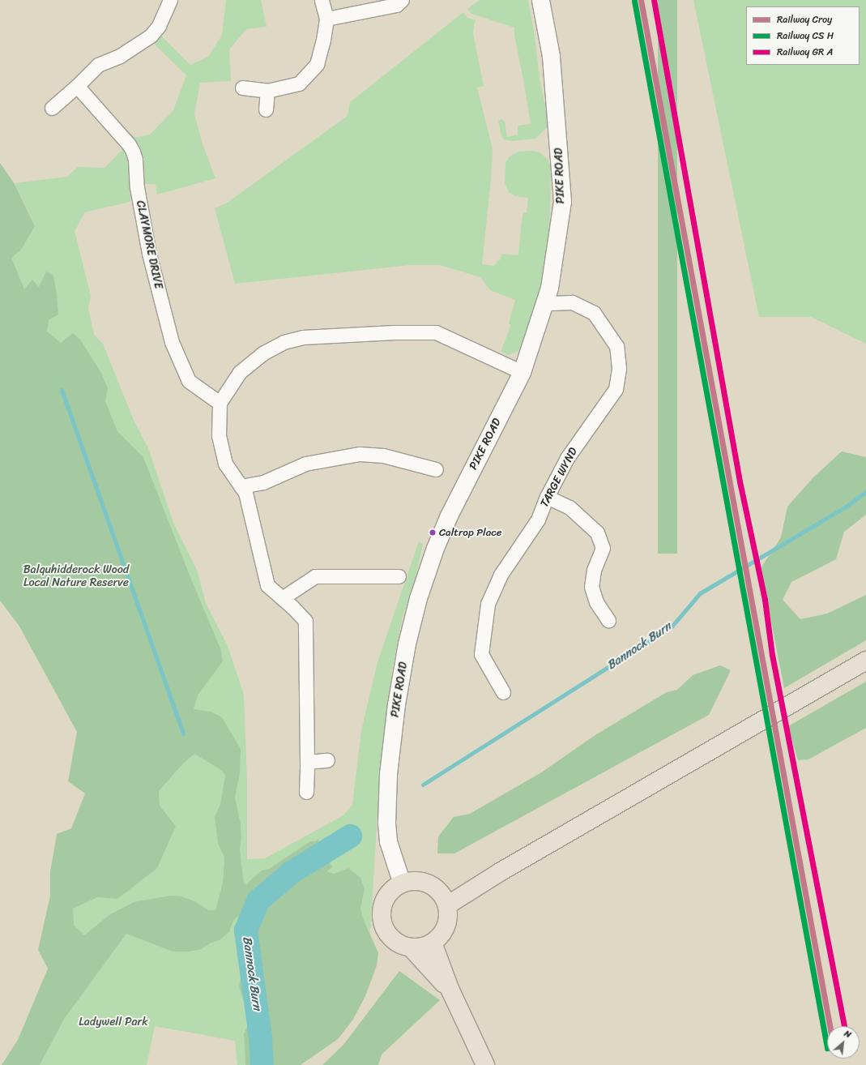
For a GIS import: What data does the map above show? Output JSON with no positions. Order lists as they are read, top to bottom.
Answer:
{
  "streets": {
    "street": ["PIKE ROAD", "CLAYMORE DRIVE", "TARGE WYND"]
  },
  "crossings": [
    ["PIKE ROAD", "TARGE WYND"]
  ],
  "water": ["Bannock Burn"],
  "parks": ["Balquhidderock Wood Local Nature Reserve", "Ladywell Park"],
  "places": ["Caltrop Place"],
  "lines": ["rail line Croy"],
  "legend": ["Railway Croy", "Railway CS H", "Railway GR A"],
  "north": "top right"
}
